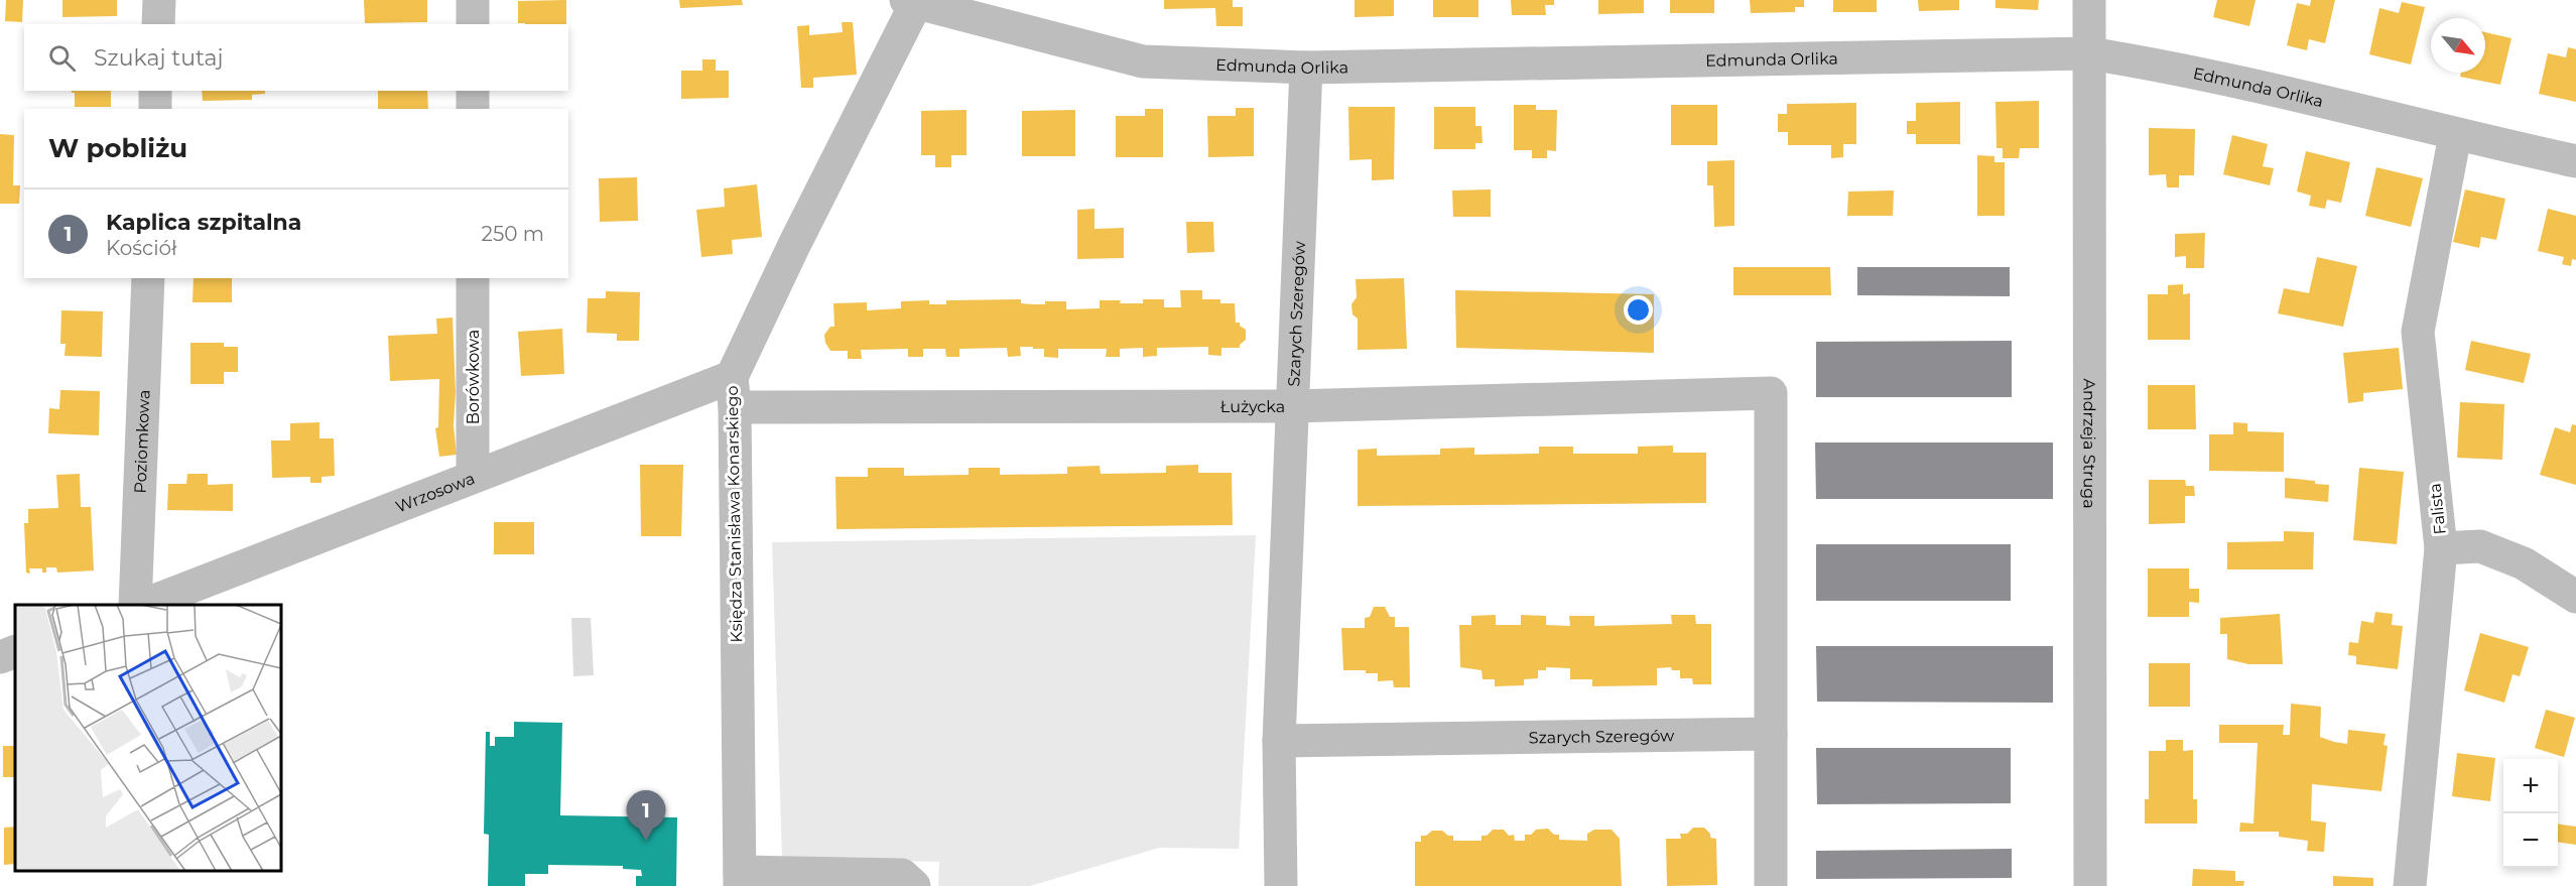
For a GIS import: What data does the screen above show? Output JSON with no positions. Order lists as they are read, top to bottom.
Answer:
{
  "streets": {
    "street": [
      "Edmunda Orlika",
      "Szarych Szeregów",
      "Borówkowa",
      "Łużycka",
      "Poziomkowa",
      "Andrzeja Struga",
      "Wrzosowa",
      "Falista",
      "Księdza Stanisława Konarskiego"
    ]
  },
  "crossings": [
    ["Edmunda Orlika", "Szarych Szeregów"],
    ["Edmunda Orlika", "Andrzeja Struga"],
    ["Edmunda Orlika", "Falista"],
    ["Edmunda Orlika", "Księdza Stanisława Konarskiego"],
    ["Szarych Szeregów", "Łużycka"],
    ["Borówkowa", "Wrzosowa"],
    ["Łużycka", "Wrzosowa"],
    ["Łużycka", "Księdza Stanisława Konarskiego"],
    ["Wrzosowa", "Księdza Stanisława Konarskiego"]
  ],
  "north": "bottom right",
  "page": {
    "search": "Szukaj tutaj",
    "heading": "W pobliżu",
    "list": [
      {
        "mark": "1",
        "name": "Kaplica szpitalna",
        "note": "Kościół",
        "value": "250 m"
      }
    ],
    "map_buttons": ["+", "−"],
    "pins": "1"
  }
}
